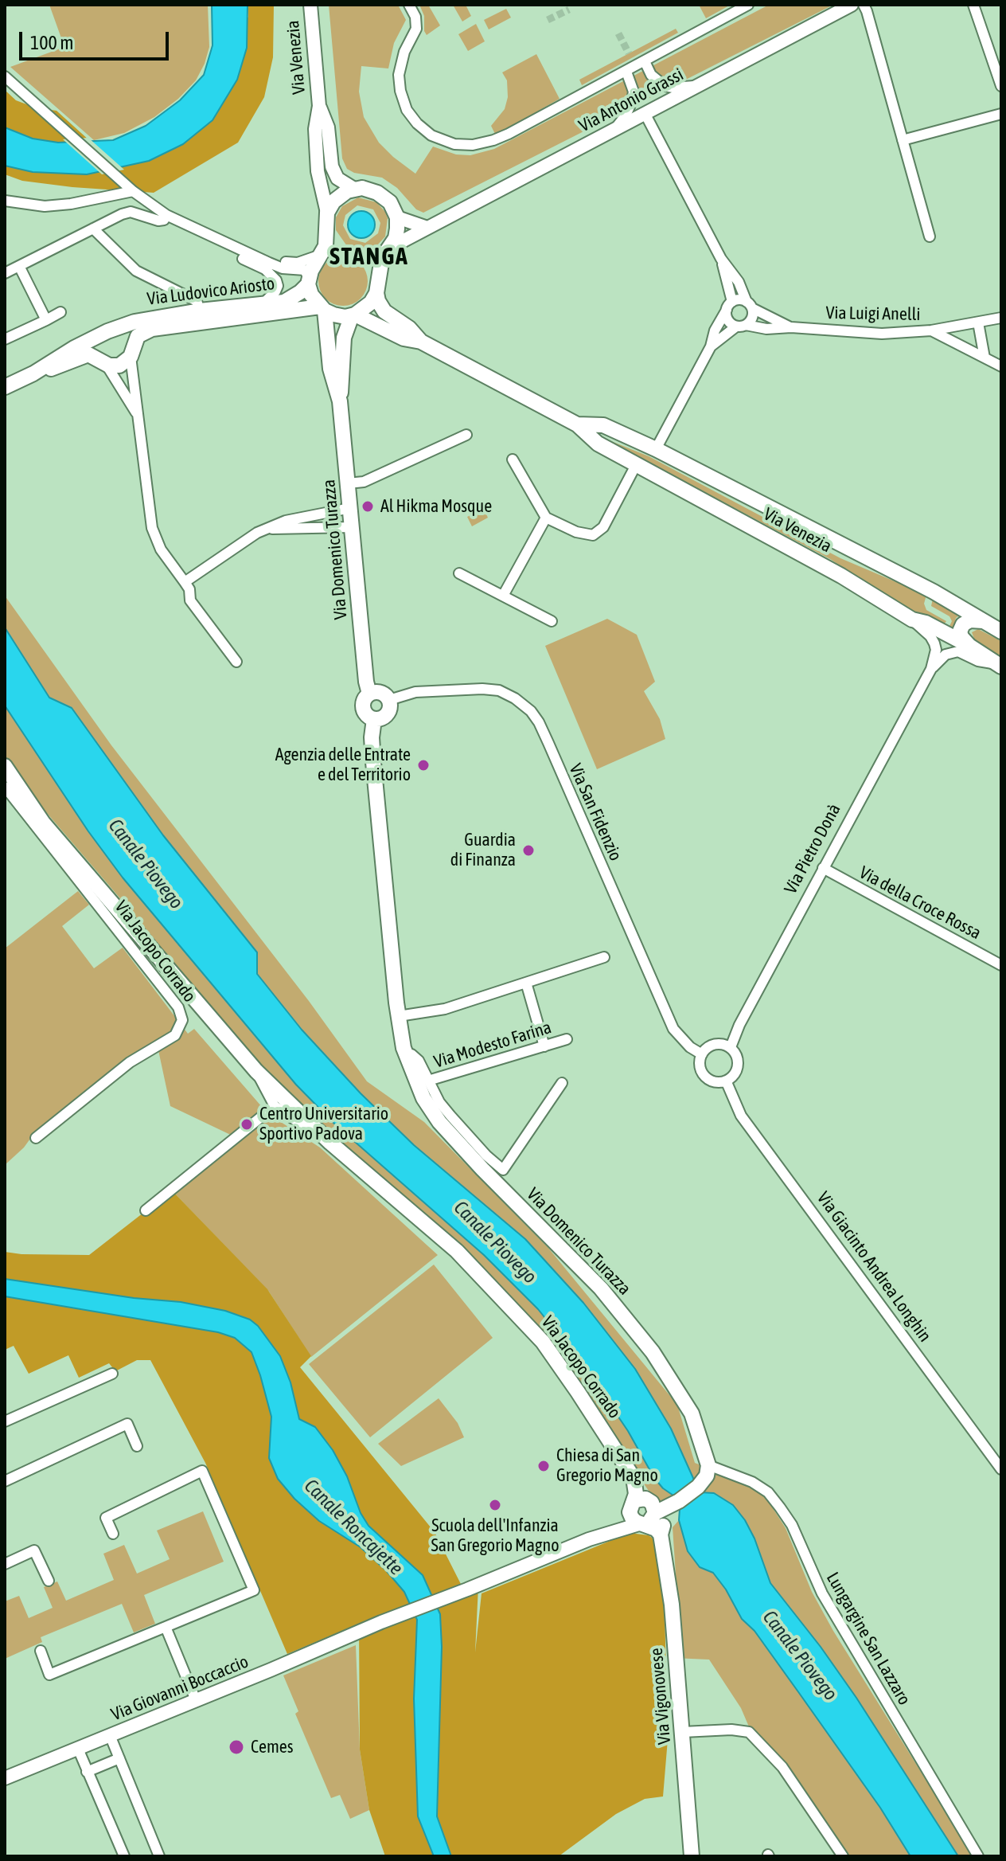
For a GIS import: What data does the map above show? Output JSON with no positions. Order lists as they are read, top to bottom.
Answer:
{
  "streets": {
    "main road": [
      "Via Venezia",
      "Via Ludovico Ariosto",
      "Via Domenico Turazza",
      "Via Jacopo Corrado",
      "Via Vigonovese"
    ],
    "street": [
      "Via Antonio Grassi",
      "Via Luigi Anelli",
      "Via San Fidenzio",
      "Via Pietro Donà",
      "Via della Croce Rossa",
      "Via Modesto Farina",
      "Via Giacinto Andrea Longhin",
      "Lungargine San Lazzaro",
      "Via Giovanni Boccaccio"
    ]
  },
  "crossings": [
    ["Via Venezia", "Via Ludovico Ariosto"],
    ["Via Venezia", "Via Domenico Turazza"],
    ["Via Venezia", "Via Pietro Donà"],
    ["Via Ludovico Ariosto", "Via Domenico Turazza"],
    ["Via Domenico Turazza", "Via San Fidenzio"],
    ["Via Domenico Turazza", "Via Modesto Farina"],
    ["Via Domenico Turazza", "Lungargine San Lazzaro"],
    ["Via San Fidenzio", "Via Pietro Donà"],
    ["Via San Fidenzio", "Via Giacinto Andrea Longhin"],
    ["Via Pietro Donà", "Via della Croce Rossa"],
    ["Via Pietro Donà", "Via Giacinto Andrea Longhin"]
  ],
  "districts": ["STANGA"],
  "water": ["Canale Piovego", "Canale Roncajette"],
  "places": [
    "Al Hikma Mosque",
    "Agenzia delle Entrate e del Territorio",
    "Guardia di Finanza",
    "Centro Universitario Sportivo Padova",
    "Chiesa di San Gregorio Magno",
    "Scuola dell'Infanzia San Gregorio Magno",
    "Cemes"
  ],
  "scale_bar": "100 m"
}
